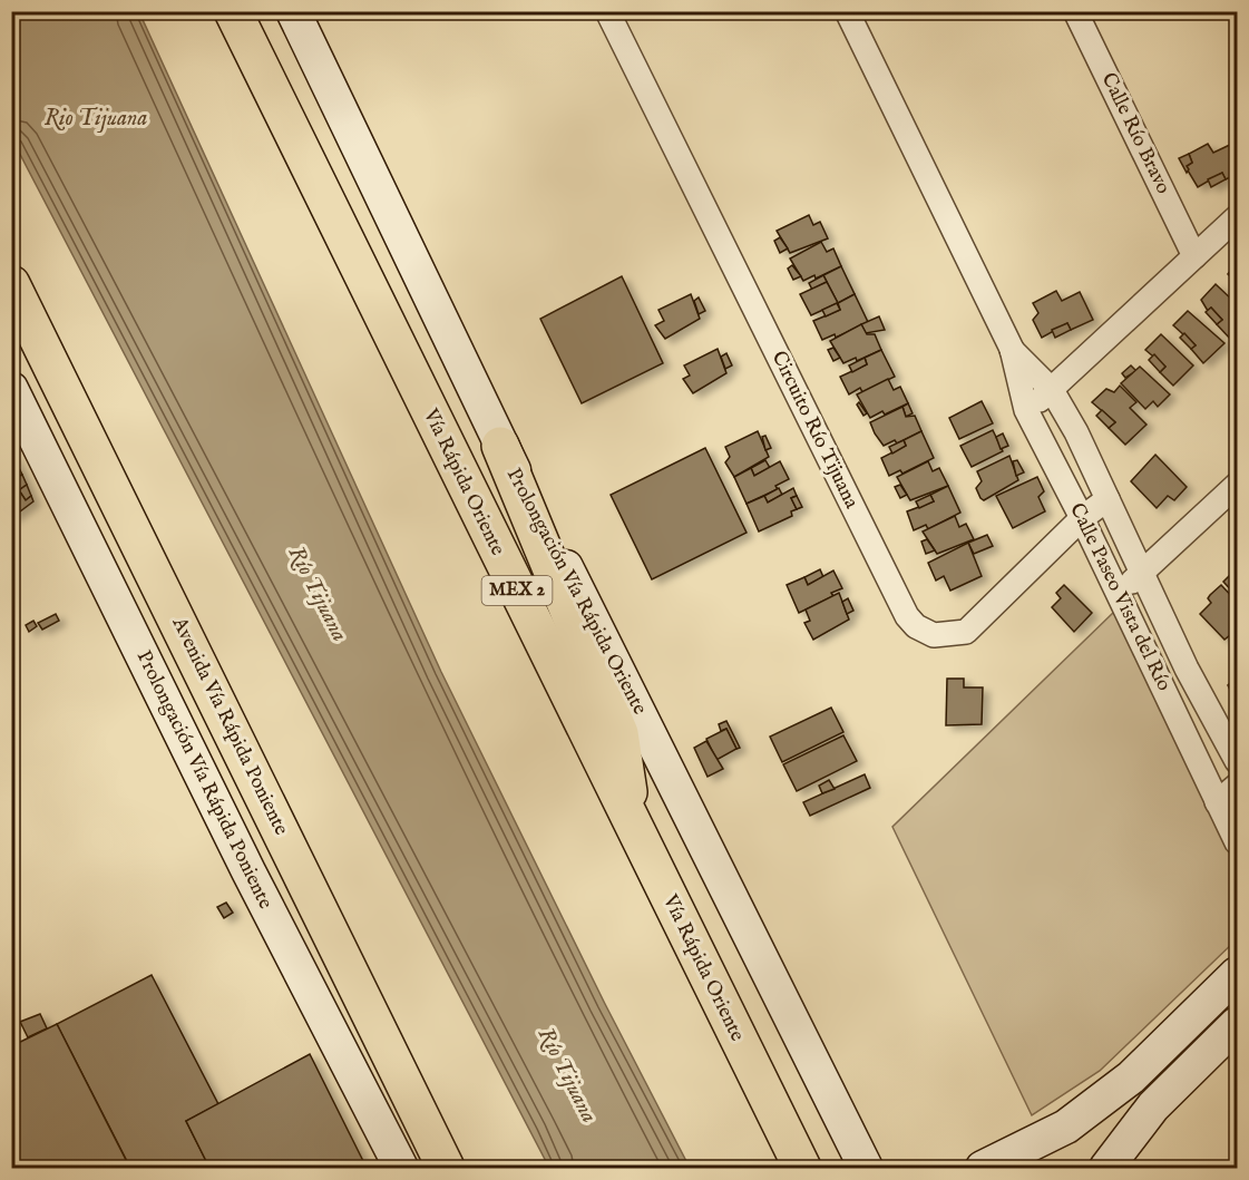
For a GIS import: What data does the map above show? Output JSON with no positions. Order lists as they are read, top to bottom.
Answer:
{
  "streets": {
    "highway": ["Vía Rápida Oriente", "MEX 2", "Avenida Vía Rápida Poniente"],
    "main road": ["Prolongación Vía Rápida Oriente", "Prolongación Vía Rápida Poniente"],
    "street": ["Calle Río Bravo", "Circuito Río Tijuana", "Calle Paseo Vista del Río"]
  },
  "crossings": [
    ["Circuito Río Tijuana", "Calle Paseo Vista del Río"]
  ],
  "water": ["Rio Tijuana", "Río Tijuana"]
}
